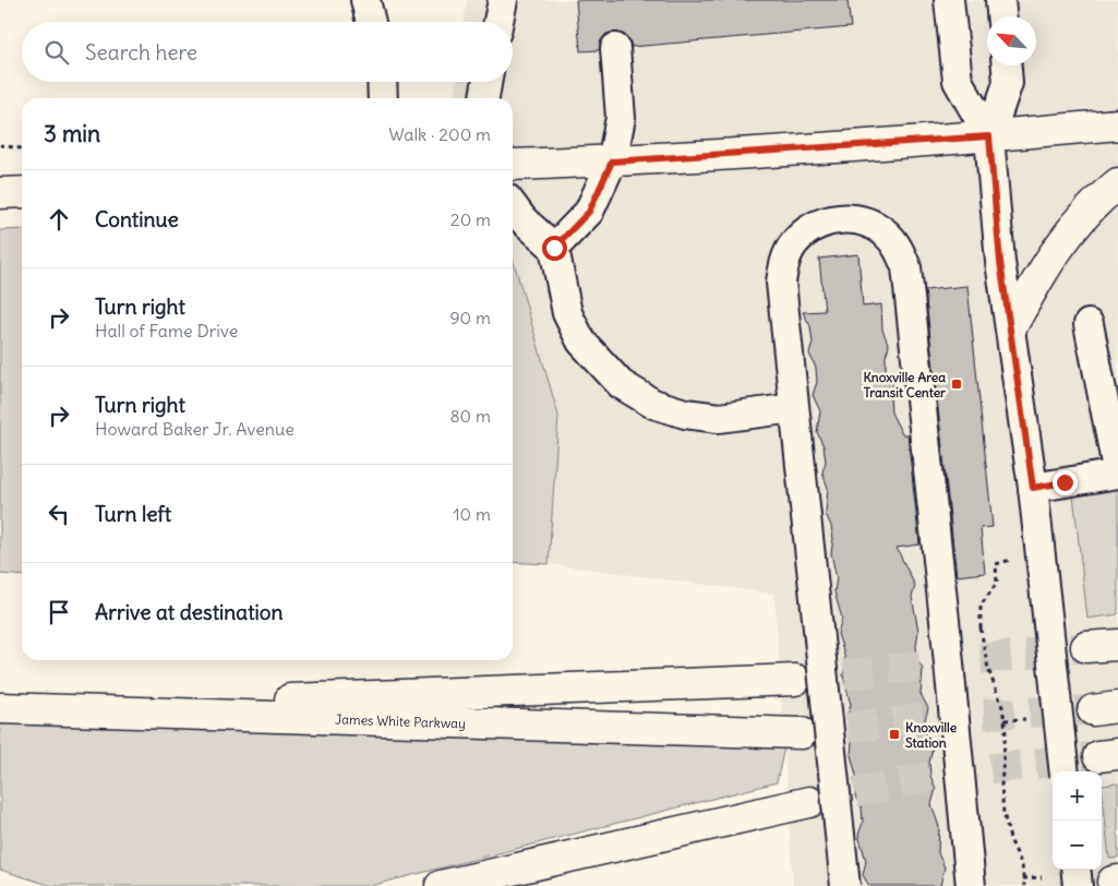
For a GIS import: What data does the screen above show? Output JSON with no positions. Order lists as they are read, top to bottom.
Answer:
{
  "streets": {
    "main road": ["James White Parkway"]
  },
  "places": {
    "transit": ["Knoxville Area Transit Center", "Knoxville Station"]
  },
  "north": "top left",
  "page": {
    "search": "Search here",
    "heading": ["3 min", "Walk · 200 m"],
    "list": [
      ["Continue", "20 m"],
      ["Turn right", "Hall of Fame Drive", "90 m"],
      ["Turn right", "Howard Baker Jr. Avenue", "80 m"],
      ["Turn left", "10 m"],
      "Arrive at destination"
    ],
    "map_buttons": ["+", "−"]
  }
}
